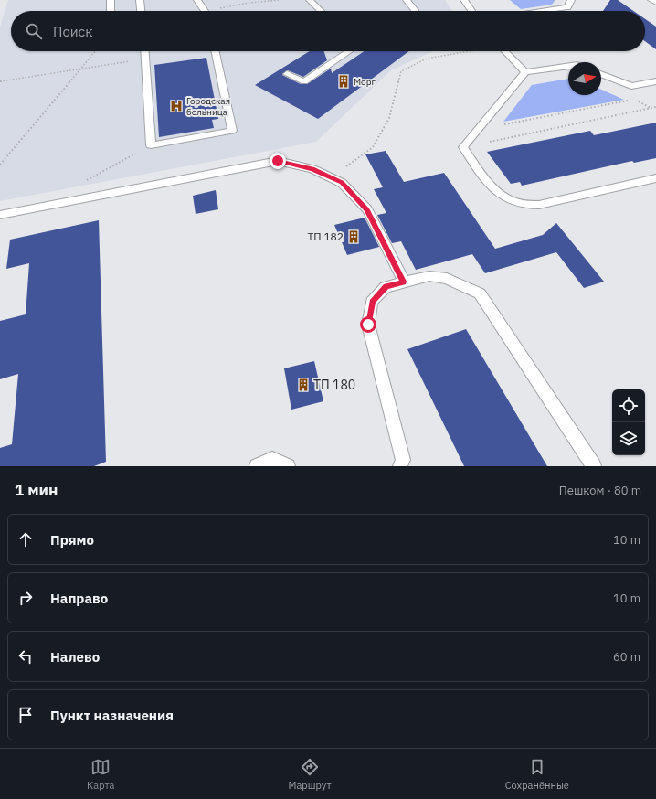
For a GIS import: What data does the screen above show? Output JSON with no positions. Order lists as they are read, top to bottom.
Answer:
{
  "places": {
    "building": ["Морг", "ТП 182", "ТП 180"],
    "hospital": ["Городская больница"]
  },
  "north": "right",
  "page": {
    "search": "Поиск",
    "heading": ["1 мин", "Пешком · 80 m"],
    "list": [
      ["Прямо", "10 m"],
      ["Направо", "10 m"],
      ["Налево", "60 m"],
      "Пункт назначения"
    ],
    "nav": ["Карта", "Маршрут", "Сохранённые"]
  }
}
